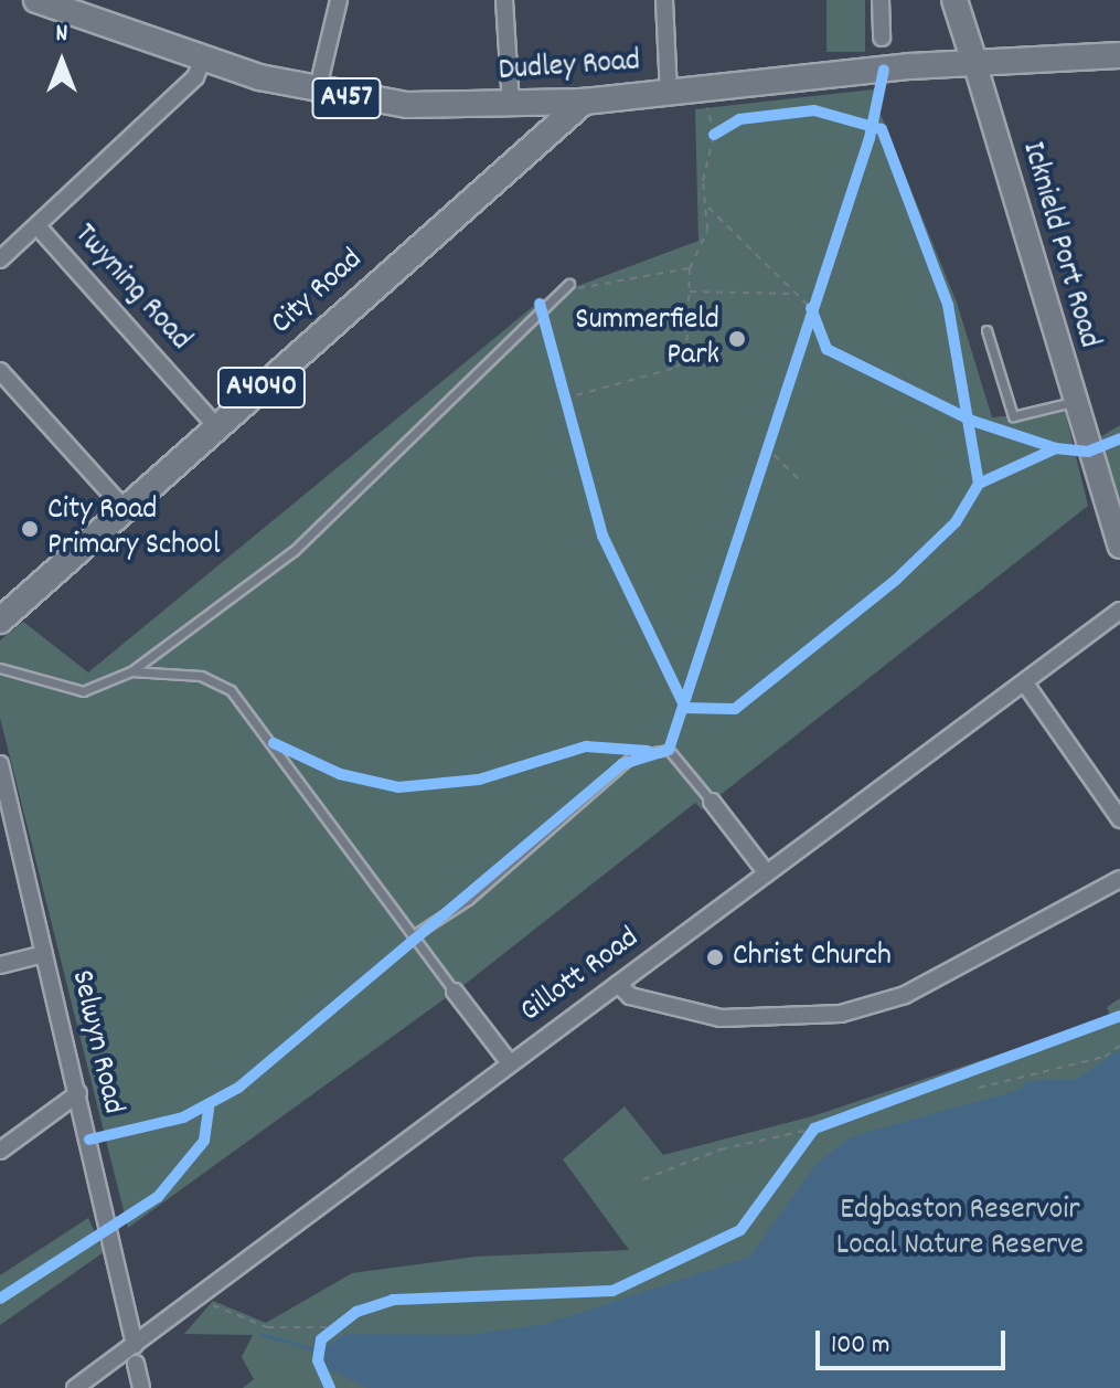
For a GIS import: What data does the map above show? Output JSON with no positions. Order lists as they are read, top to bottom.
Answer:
{
  "streets": {
    "main road": [
      "Dudley Road",
      "A457",
      "Icknield Port Road",
      "City Road",
      "A4040"
    ],
    "street": ["Twyning Road", "Gillott Road", "Selwyn Road"]
  },
  "crossings": [
    ["Dudley Road", "Icknield Port Road"],
    ["Dudley Road", "City Road"],
    ["Twyning Road", "City Road"],
    ["Gillott Road", "Selwyn Road"]
  ],
  "parks": ["Edgbaston Reservoir Local Nature Reserve"],
  "places": ["Summerfield Park", "City Road Primary School", "Christ Church"],
  "scale_bar": "100 m",
  "north": "top"
}
